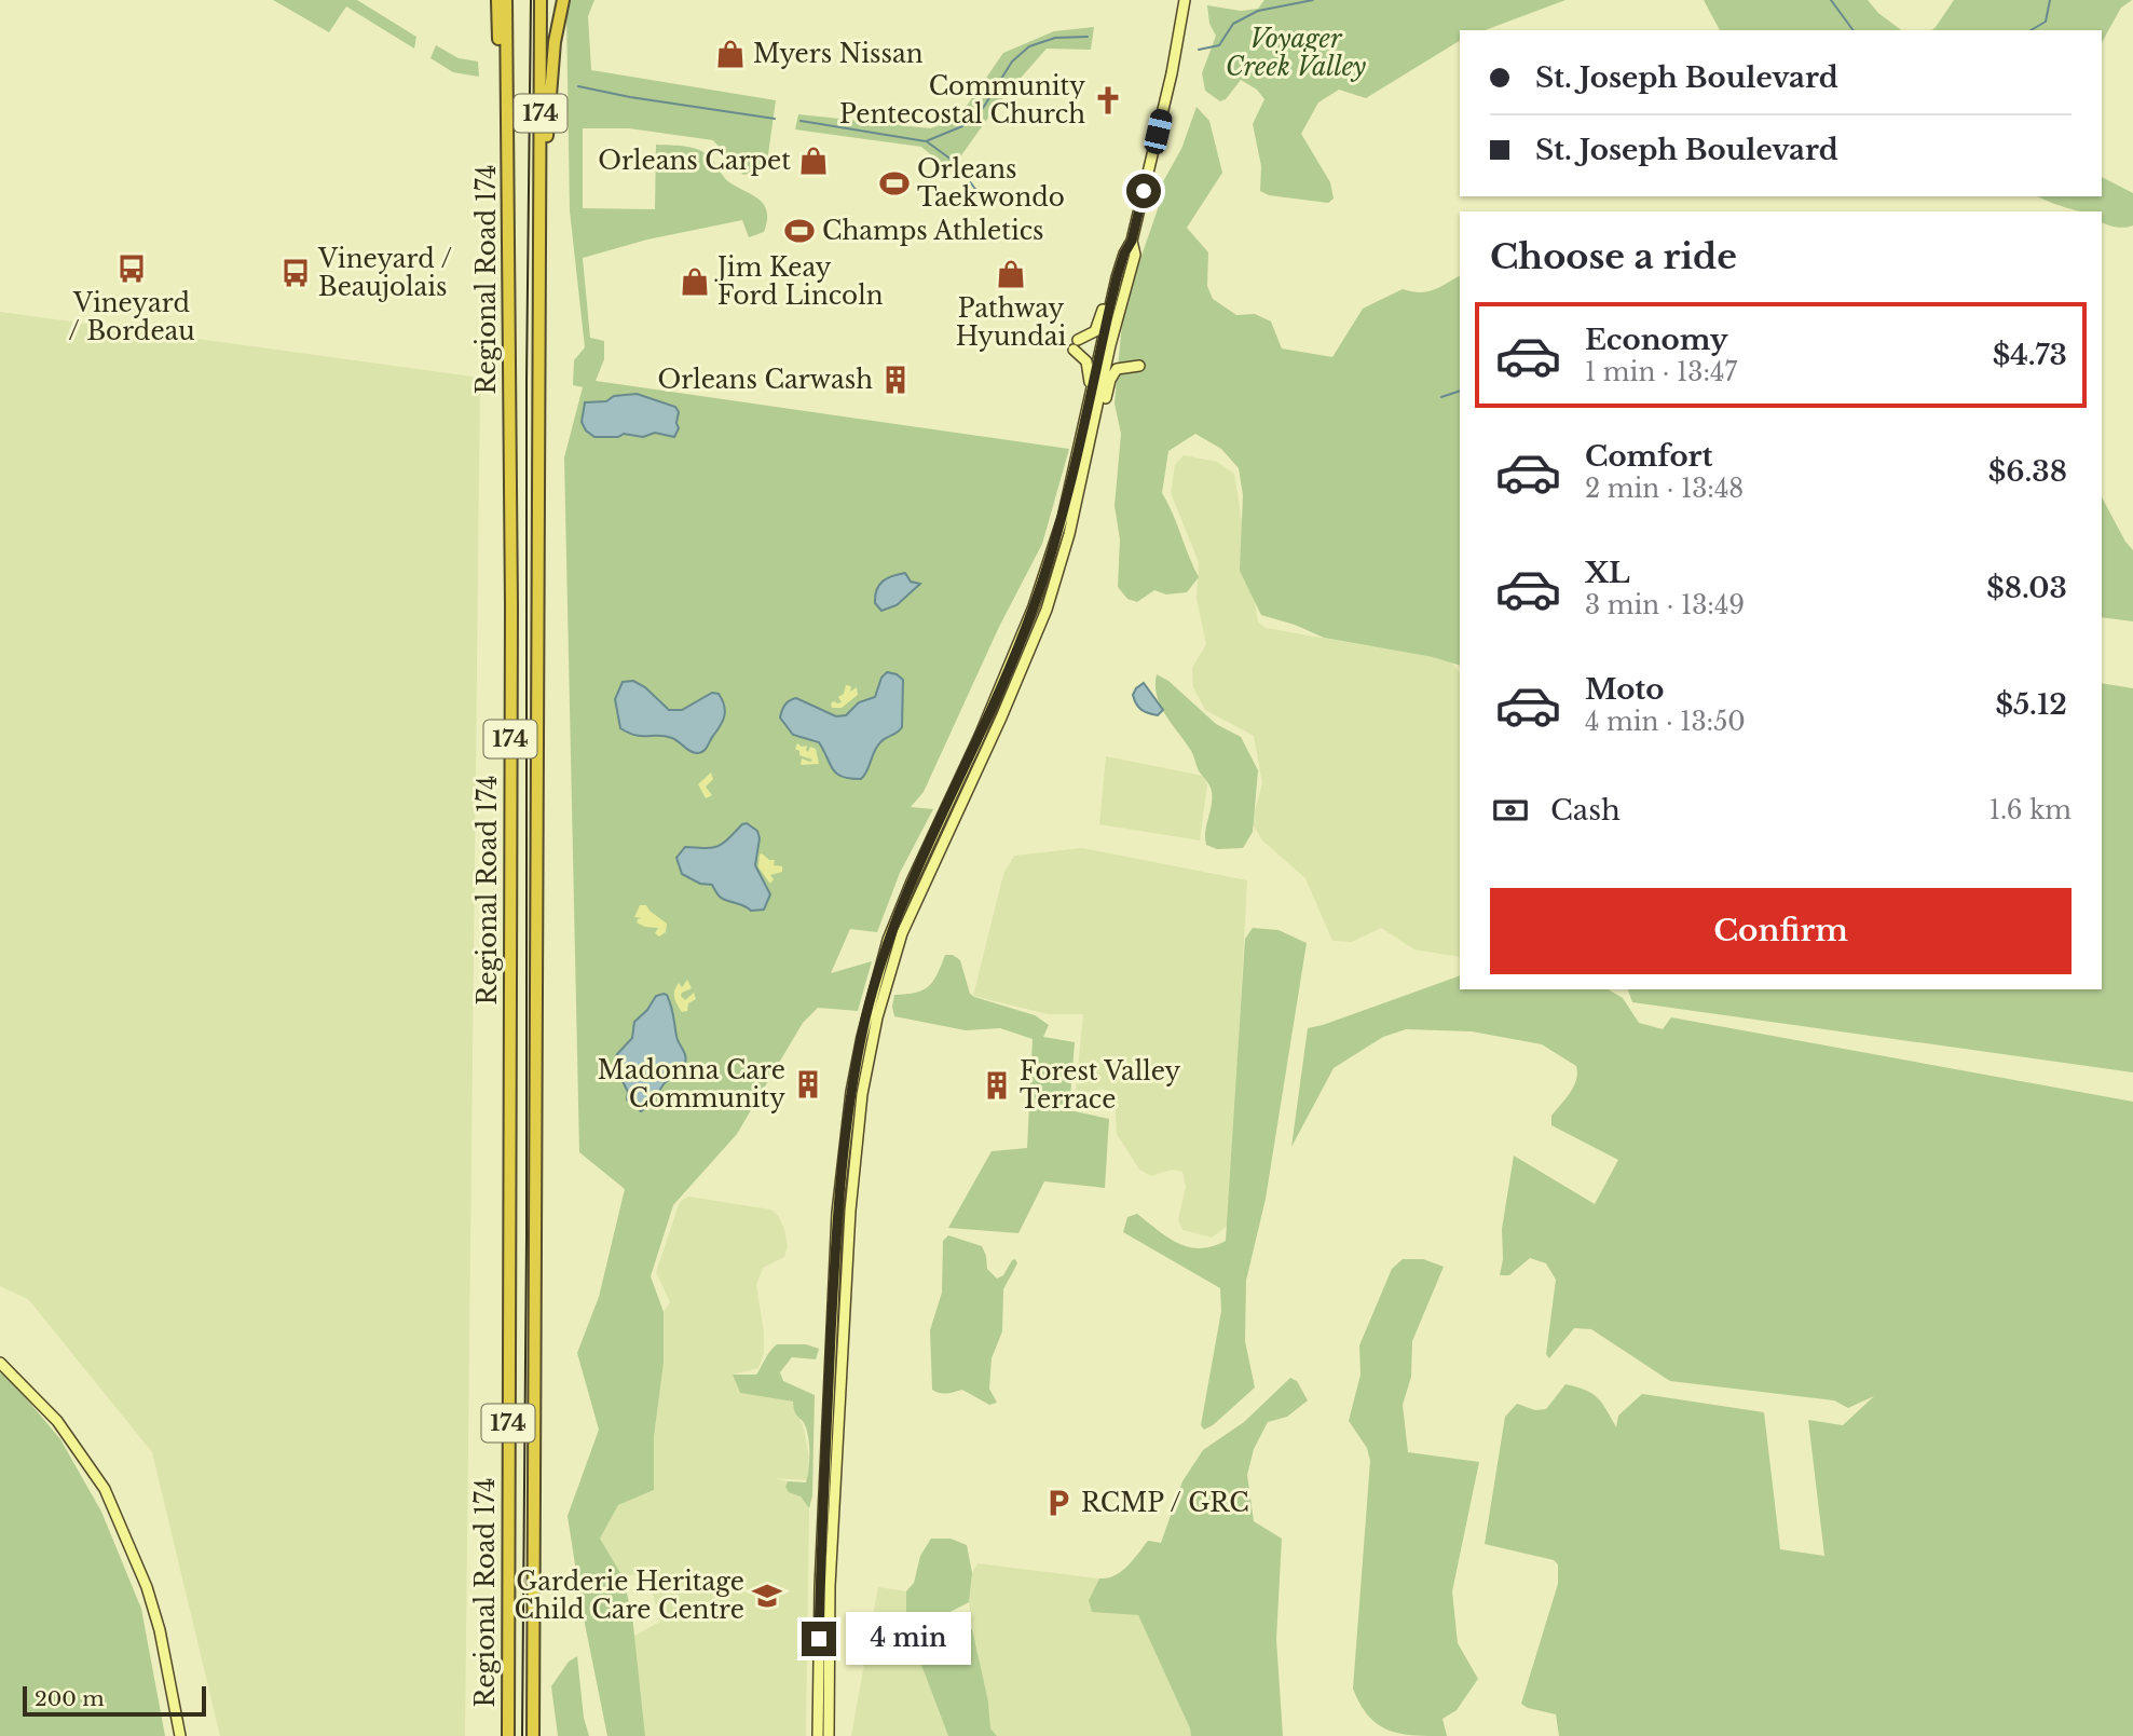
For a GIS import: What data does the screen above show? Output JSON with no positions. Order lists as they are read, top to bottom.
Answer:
{
  "streets": {
    "highway": ["174", "Regional Road 174"]
  },
  "parks": ["Voyager Creek Valley"],
  "places": {
    "shop": [
      "Myers Nissan",
      "Orleans Carpet",
      "Pathway Hyundai",
      "Jim Keay Ford Lincoln"
    ],
    "church": ["Community Pentecostal Church"],
    "sports": ["Orleans Taekwondo", "Champs Athletics"],
    "bus stop": ["Vineyard / Bordeau", "Vineyard / Beaujolais"],
    "building": ["Orleans Carwash", "Madonna Care Community", "Forest Valley Terrace"],
    "parking": ["RCMP / GRC"],
    "school or university": ["Garderie Heritage Child Care Centre"]
  },
  "scale_bar": "200 m",
  "page": {
    "banner": ["St. Joseph Boulevard", "St. Joseph Boulevard"],
    "heading": "Choose a ride",
    "list": [
      {
        "name": "Economy",
        "note": "1 min · 13:47",
        "value": "$4.73"
      },
      {
        "name": "Comfort",
        "note": "2 min · 13:48",
        "value": "$6.38"
      },
      {
        "name": "XL",
        "note": "3 min · 13:49",
        "value": "$8.03"
      },
      {
        "name": "Moto",
        "note": "4 min · 13:50",
        "value": "$5.12"
      }
    ],
    "pay": ["Cash", "1.6 km"],
    "buttons": "Confirm",
    "bubble": "4 min",
    "scale": "200 m"
  }
}
